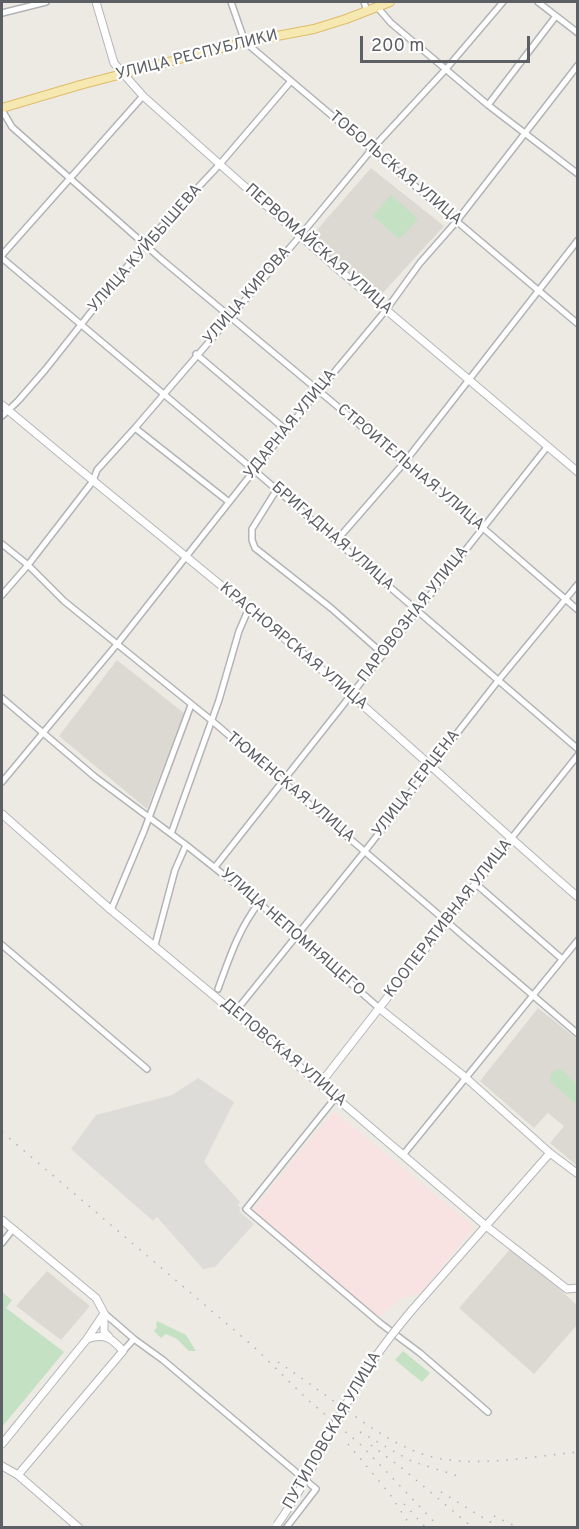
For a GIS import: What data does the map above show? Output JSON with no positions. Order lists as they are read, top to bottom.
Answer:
{
  "streets": {
    "main road": [
      "УЛИЦА РЕСПУБЛИКИ",
      "ПЕРВОМАЙСКАЯ УЛИЦА",
      "КРАСНОЯРСКАЯ УЛИЦА",
      "КООПЕРАТИВНАЯ УЛИЦА",
      "УЛИЦА НЕПОМНЯЩЕГО",
      "ДЕПОВСКАЯ УЛИЦА",
      "ПУТИЛОВСКАЯ УЛИЦА"
    ],
    "street": [
      "ТОБОЛЬСКАЯ УЛИЦА",
      "УЛИЦА КУЙБЫШЕВА",
      "УЛИЦА КИРОВА",
      "УДАРНАЯ УЛИЦА",
      "СТРОИТЕЛЬНАЯ УЛИЦА",
      "БРИГАДНАЯ УЛИЦА",
      "ПАРОВОЗНАЯ УЛИЦА",
      "УЛИЦА ГЕРЦЕНА",
      "ТЮМЕНСКАЯ УЛИЦА"
    ]
  },
  "crossings": [
    ["УЛИЦА РЕСПУБЛИКИ", "ТОБОЛЬСКАЯ УЛИЦА"],
    ["УЛИЦА РЕСПУБЛИКИ", "ПЕРВОМАЙСКАЯ УЛИЦА"],
    ["УЛИЦА РЕСПУБЛИКИ", "СТРОИТЕЛЬНАЯ УЛИЦА"],
    ["ТОБОЛЬСКАЯ УЛИЦА", "УЛИЦА КУЙБЫШЕВА"],
    ["ТОБОЛЬСКАЯ УЛИЦА", "УЛИЦА КИРОВА"],
    ["ТОБОЛЬСКАЯ УЛИЦА", "УДАРНАЯ УЛИЦА"],
    ["УЛИЦА КУЙБЫШЕВА", "ПЕРВОМАЙСКАЯ УЛИЦА"],
    ["УЛИЦА КУЙБЫШЕВА", "СТРОИТЕЛЬНАЯ УЛИЦА"],
    ["УЛИЦА КУЙБЫШЕВА", "БРИГАДНАЯ УЛИЦА"],
    ["УЛИЦА КУЙБЫШЕВА", "КРАСНОЯРСКАЯ УЛИЦА"],
    ["ПЕРВОМАЙСКАЯ УЛИЦА", "УЛИЦА КИРОВА"],
    ["ПЕРВОМАЙСКАЯ УЛИЦА", "УДАРНАЯ УЛИЦА"],
    ["ПЕРВОМАЙСКАЯ УЛИЦА", "ПАРОВОЗНАЯ УЛИЦА"],
    ["УЛИЦА КИРОВА", "СТРОИТЕЛЬНАЯ УЛИЦА"],
    ["УЛИЦА КИРОВА", "БРИГАДНАЯ УЛИЦА"],
    ["УЛИЦА КИРОВА", "КРАСНОЯРСКАЯ УЛИЦА"],
    ["УЛИЦА КИРОВА", "ТЮМЕНСКАЯ УЛИЦА"],
    ["УДАРНАЯ УЛИЦА", "СТРОИТЕЛЬНАЯ УЛИЦА"],
    ["УДАРНАЯ УЛИЦА", "БРИГАДНАЯ УЛИЦА"],
    ["УДАРНАЯ УЛИЦА", "КРАСНОЯРСКАЯ УЛИЦА"],
    ["УДАРНАЯ УЛИЦА", "ТЮМЕНСКАЯ УЛИЦА"],
    ["УДАРНАЯ УЛИЦА", "УЛИЦА НЕПОМНЯЩЕГО"],
    ["СТРОИТЕЛЬНАЯ УЛИЦА", "ПАРОВОЗНАЯ УЛИЦА"],
    ["СТРОИТЕЛЬНАЯ УЛИЦА", "УЛИЦА ГЕРЦЕНА"],
    ["БРИГАДНАЯ УЛИЦА", "ПАРОВОЗНАЯ УЛИЦА"],
    ["БРИГАДНАЯ УЛИЦА", "УЛИЦА ГЕРЦЕНА"],
    ["ПАРОВОЗНАЯ УЛИЦА", "КРАСНОЯРСКАЯ УЛИЦА"],
    ["ПАРОВОЗНАЯ УЛИЦА", "ТЮМЕНСКАЯ УЛИЦА"],
    ["ПАРОВОЗНАЯ УЛИЦА", "УЛИЦА НЕПОМНЯЩЕГО"],
    ["КРАСНОЯРСКАЯ УЛИЦА", "УЛИЦА ГЕРЦЕНА"],
    ["КРАСНОЯРСКАЯ УЛИЦА", "КООПЕРАТИВНАЯ УЛИЦА"],
    ["УЛИЦА ГЕРЦЕНА", "ТЮМЕНСКАЯ УЛИЦА"],
    ["УЛИЦА ГЕРЦЕНА", "УЛИЦА НЕПОМНЯЩЕГО"],
    ["УЛИЦА ГЕРЦЕНА", "ДЕПОВСКАЯ УЛИЦА"],
    ["ТЮМЕНСКАЯ УЛИЦА", "КООПЕРАТИВНАЯ УЛИЦА"],
    ["КООПЕРАТИВНАЯ УЛИЦА", "УЛИЦА НЕПОМНЯЩЕГО"],
    ["КООПЕРАТИВНАЯ УЛИЦА", "ДЕПОВСКАЯ УЛИЦА"],
    ["УЛИЦА НЕПОМНЯЩЕГО", "ПУТИЛОВСКАЯ УЛИЦА"],
    ["ДЕПОВСКАЯ УЛИЦА", "ПУТИЛОВСКАЯ УЛИЦА"]
  ],
  "scale_bar": "200 m"
}
